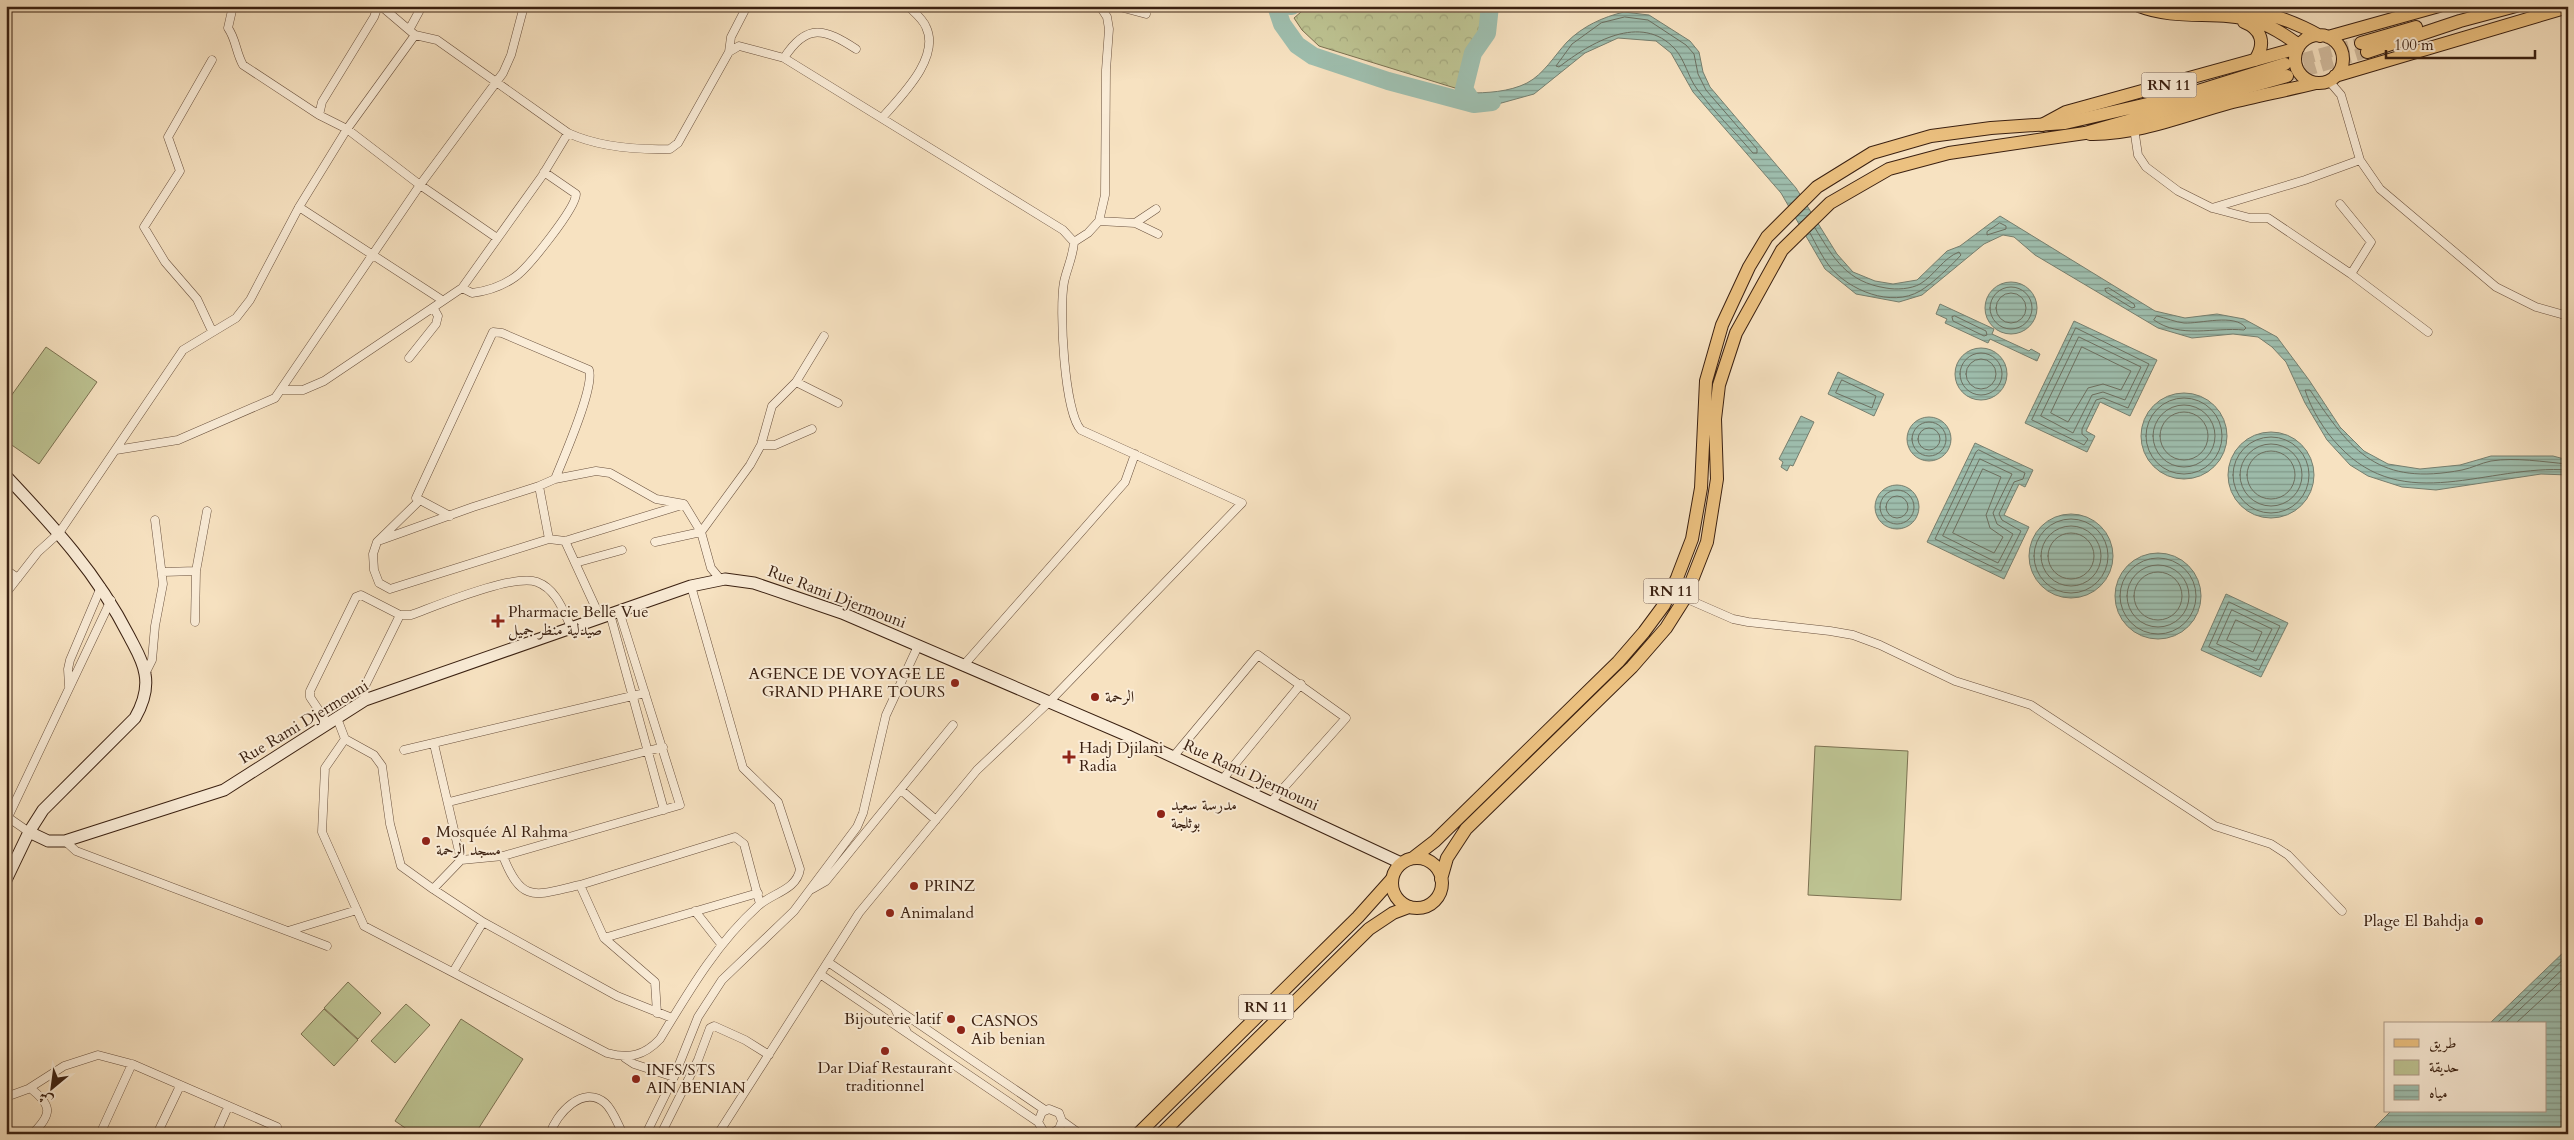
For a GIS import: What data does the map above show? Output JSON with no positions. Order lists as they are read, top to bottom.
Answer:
{
  "streets": {
    "main road": ["RN 11", "Rue Rami Djermouni"]
  },
  "crossings": [
    ["RN 11", "Rue Rami Djermouni"]
  ],
  "places": {
    "health": ["Pharmacie Belle Vue صيدلية منظر جميل", "Hadj Djilani Radia"],
    "other": [
      "AGENCE DE VOYAGE LE GRAND PHARE TOURS",
      "الرحمة",
      "مدرسة سعيد بوثلجة",
      "Mosquée Al Rahma مسجد الرحمة",
      "PRINZ",
      "Animaland",
      "Plage El Bahdja",
      "Bijouterie latif",
      "CASNOS Aib benian",
      "Dar Diaf Restaurant traditionnel",
      "INFS/STS AIN BENIAN"
    ]
  },
  "legend": ["طريق", "حديقة", "مياه"],
  "scale_bar": "100 m",
  "north": "bottom left"
}
